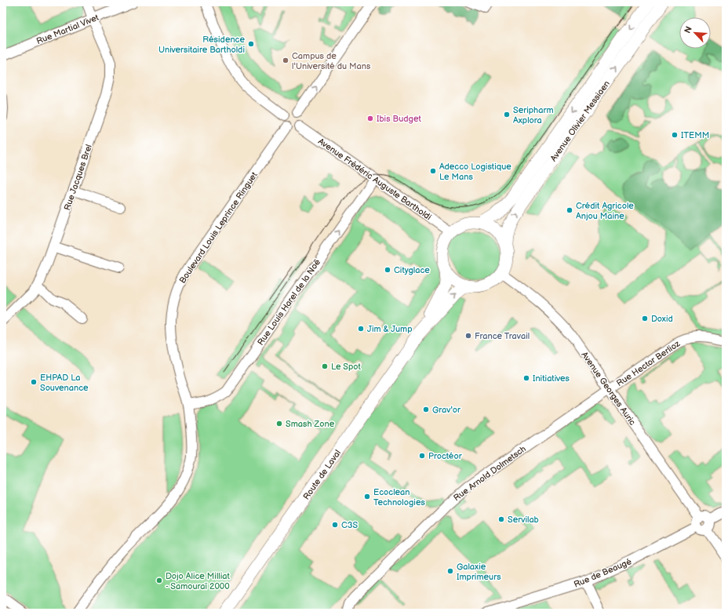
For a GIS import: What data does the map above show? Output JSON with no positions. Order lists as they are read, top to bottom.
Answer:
{
  "streets": {
    "main road": ["Avenue Olivier Messiaen", "Route de Laval"],
    "street": [
      "Rue Martial Vivet",
      "Rue Jacques Brel",
      "Avenue Frédéric Auguste Bartholdi",
      "Boulevard Louis Leprince Ringuet",
      "Rue Louis Harel de la Noë",
      "Rue Hector Berlioz",
      "Avenue Georges Auric",
      "Rue Arnold Dolmetsch",
      "Rue de Beaugé"
    ]
  },
  "crossings": [
    ["Rue Martial Vivet", "Rue Jacques Brel"],
    ["Avenue Olivier Messiaen", "Avenue Frédéric Auguste Bartholdi"],
    ["Avenue Olivier Messiaen", "Avenue Georges Auric"],
    ["Avenue Olivier Messiaen", "Route de Laval"],
    ["Avenue Frédéric Auguste Bartholdi", "Boulevard Louis Leprince Ringuet"],
    ["Avenue Frédéric Auguste Bartholdi", "Rue Louis Harel de la Noë"],
    ["Avenue Frédéric Auguste Bartholdi", "Avenue Georges Auric"],
    ["Avenue Frédéric Auguste Bartholdi", "Route de Laval"],
    ["Boulevard Louis Leprince Ringuet", "Rue Louis Harel de la Noë"],
    ["Rue Hector Berlioz", "Avenue Georges Auric"],
    ["Rue Hector Berlioz", "Rue Arnold Dolmetsch"],
    ["Avenue Georges Auric", "Rue Arnold Dolmetsch"],
    ["Avenue Georges Auric", "Route de Laval"],
    ["Avenue Georges Auric", "Rue de Beaugé"]
  ],
  "one_way": ["Rue Louis Harel de la Noë"],
  "places": [
    "Résidence Universitaire Bartholdi",
    "Campus de l'Université du Mans",
    "Seripharm Axplora",
    "Ibis Budget",
    "ITEMM",
    "Adecco Logistique Le Mans",
    "Crédit Agricole Anjou Maine",
    "Cityglace",
    "Doxid",
    "Jim & Jump",
    "France Travail",
    "Le Spot",
    "Initiatives",
    "EHPAD La Souvenance",
    "Grav'or",
    "Smash Zone",
    "Proctéor",
    "Ecoclean Technologies",
    "Servilab",
    "C3S",
    "Galaxie Imprimeurs",
    "Dojo Alice Milliat - Samouraï 2000"
  ],
  "north": "top left"
}
